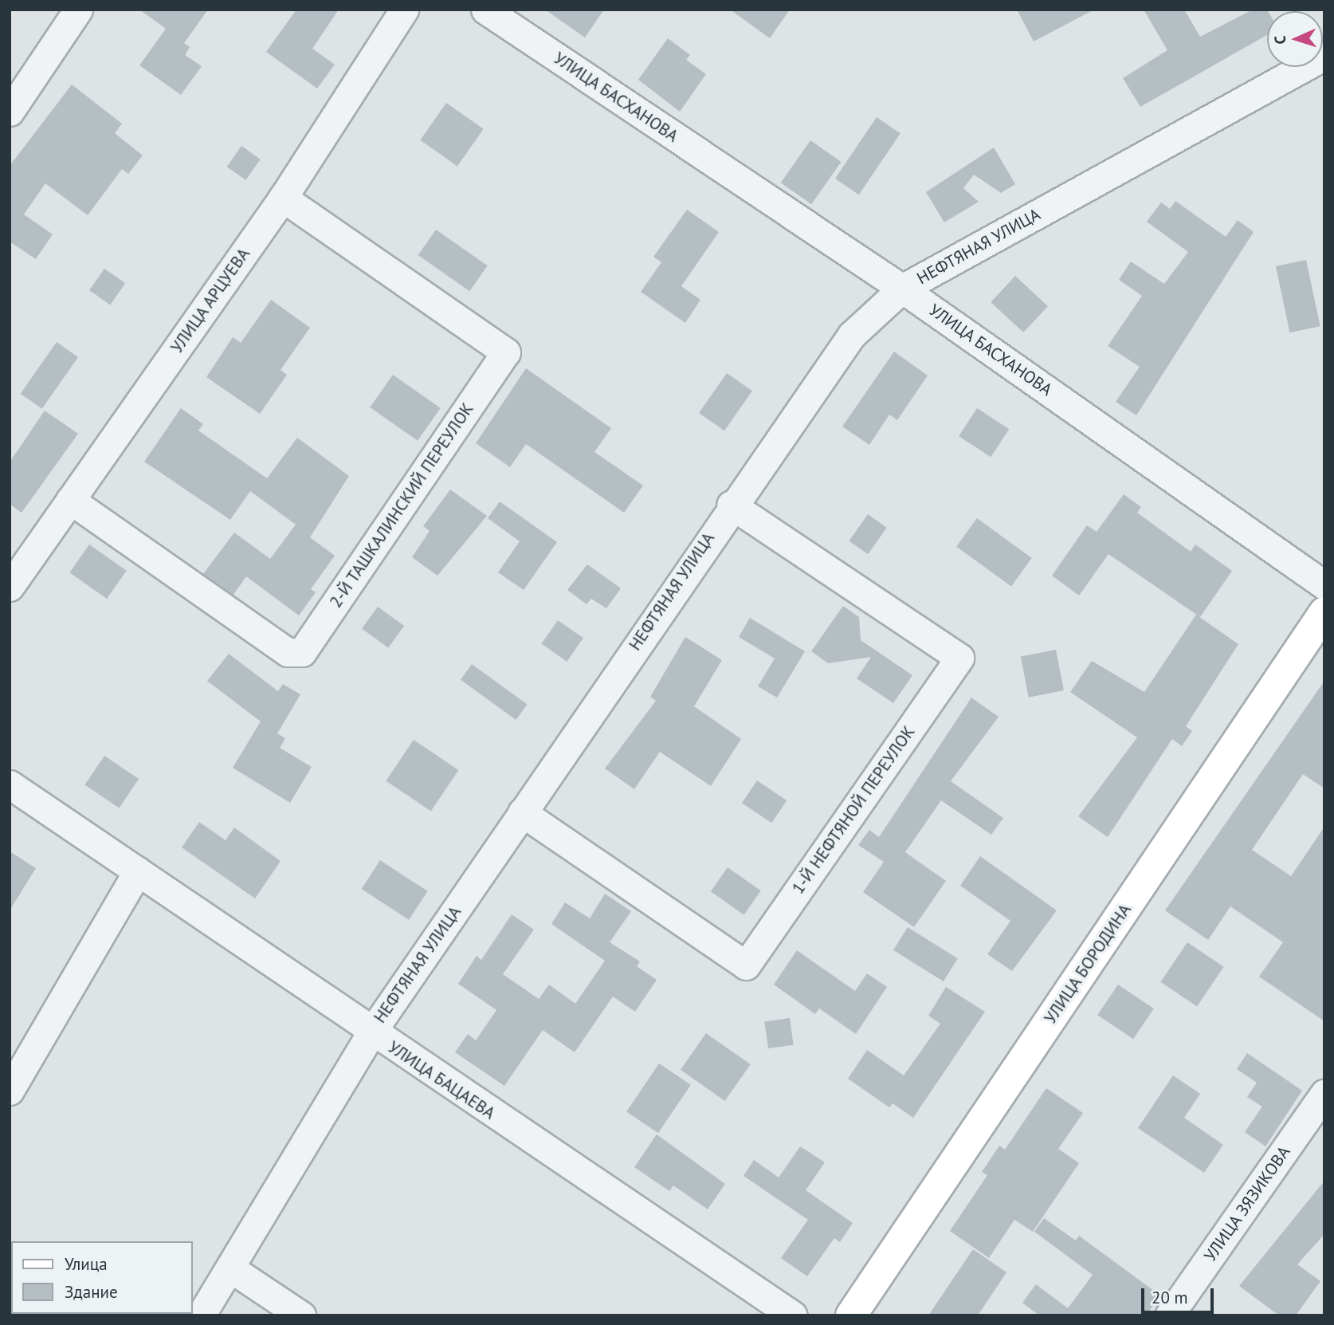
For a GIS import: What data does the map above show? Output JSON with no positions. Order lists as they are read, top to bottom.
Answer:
{
  "streets": {
    "street": [
      "УЛИЦА БАСХАНОВА",
      "НЕФТЯНАЯ УЛИЦА",
      "УЛИЦА АРЦУЕВА",
      "2-Й ТАШКАЛИНСКИЙ ПЕРЕУЛОК",
      "1-Й НЕФТЯНОЙ ПЕРЕУЛОК",
      "УЛИЦА БОРОДИНА",
      "УЛИЦА БАЦАЕВА",
      "УЛИЦА ЗЯЗИКОВА"
    ]
  },
  "crossings": [
    ["УЛИЦА БАСХАНОВА", "НЕФТЯНАЯ УЛИЦА"],
    ["НЕФТЯНАЯ УЛИЦА", "1-Й НЕФТЯНОЙ ПЕРЕУЛОК"],
    ["НЕФТЯНАЯ УЛИЦА", "УЛИЦА БАЦАЕВА"],
    ["УЛИЦА АРЦУЕВА", "2-Й ТАШКАЛИНСКИЙ ПЕРЕУЛОК"]
  ],
  "legend": ["Улица", "Здание"],
  "scale_bar": "20 m",
  "north": "left"
}
